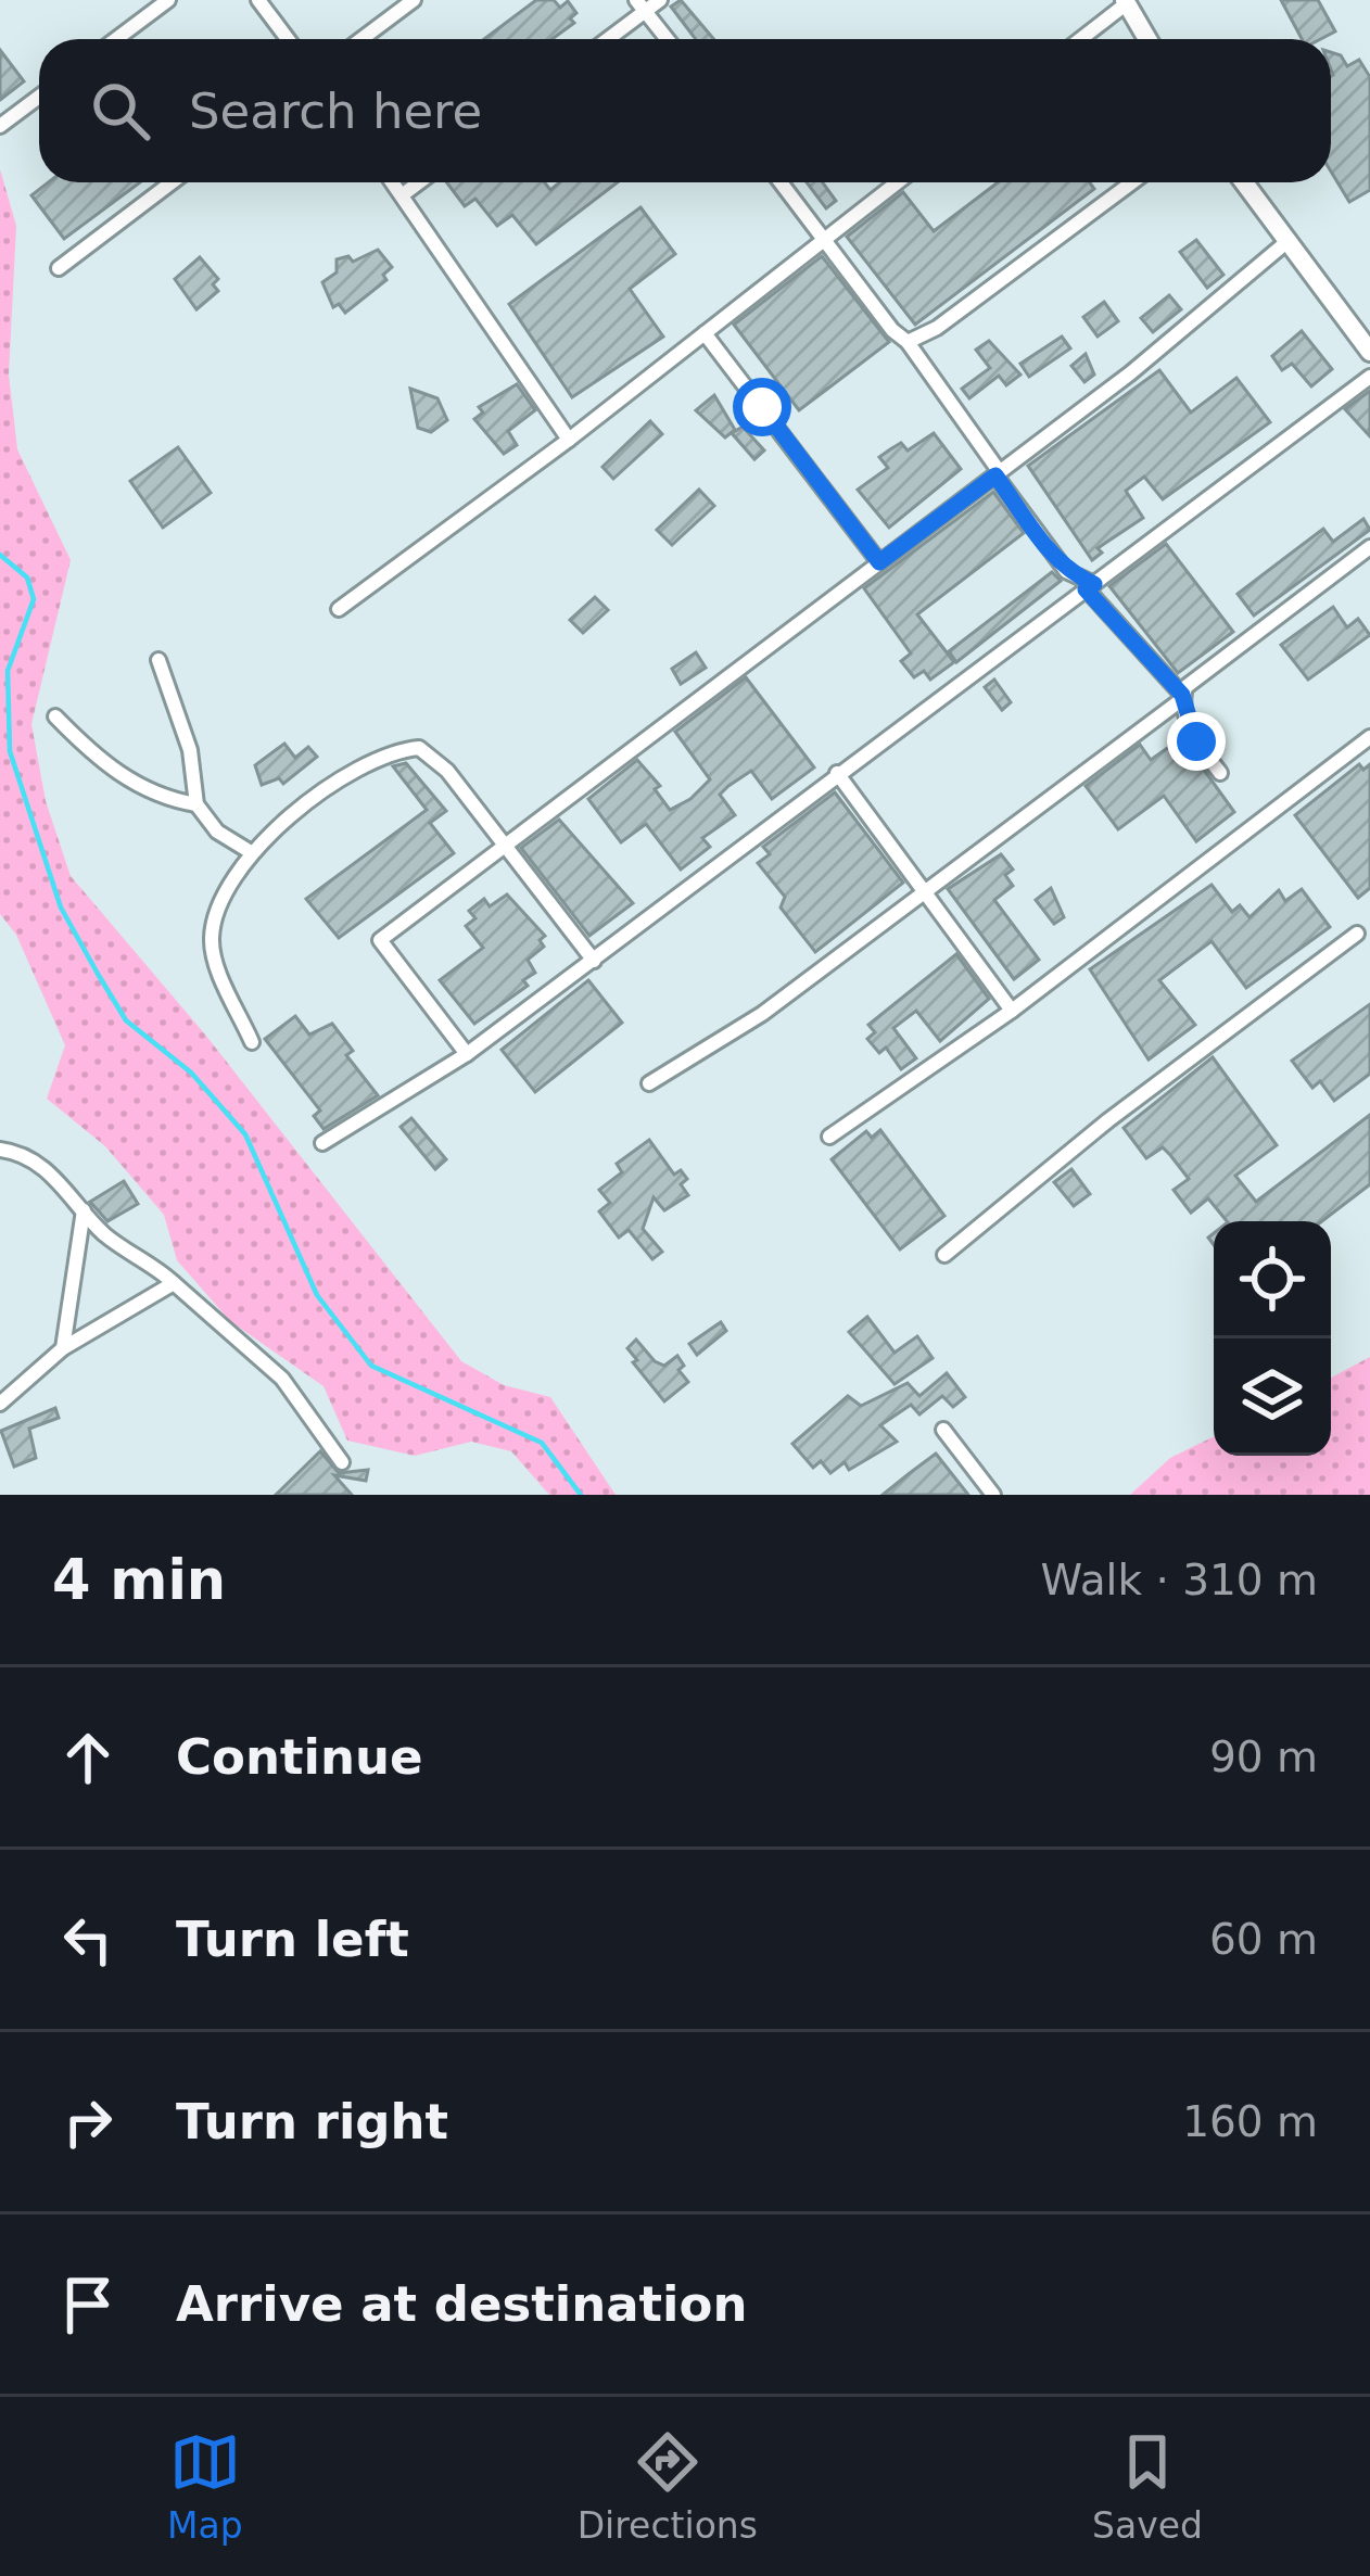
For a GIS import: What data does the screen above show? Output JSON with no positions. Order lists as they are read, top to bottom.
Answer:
{
  "page": {
    "search": "Search here",
    "heading": ["4 min", "Walk · 310 m"],
    "list": [
      ["Continue", "90 m"],
      ["Turn left", "60 m"],
      ["Turn right", "160 m"],
      "Arrive at destination"
    ],
    "nav": ["Map", "Directions", "Saved"]
  }
}
